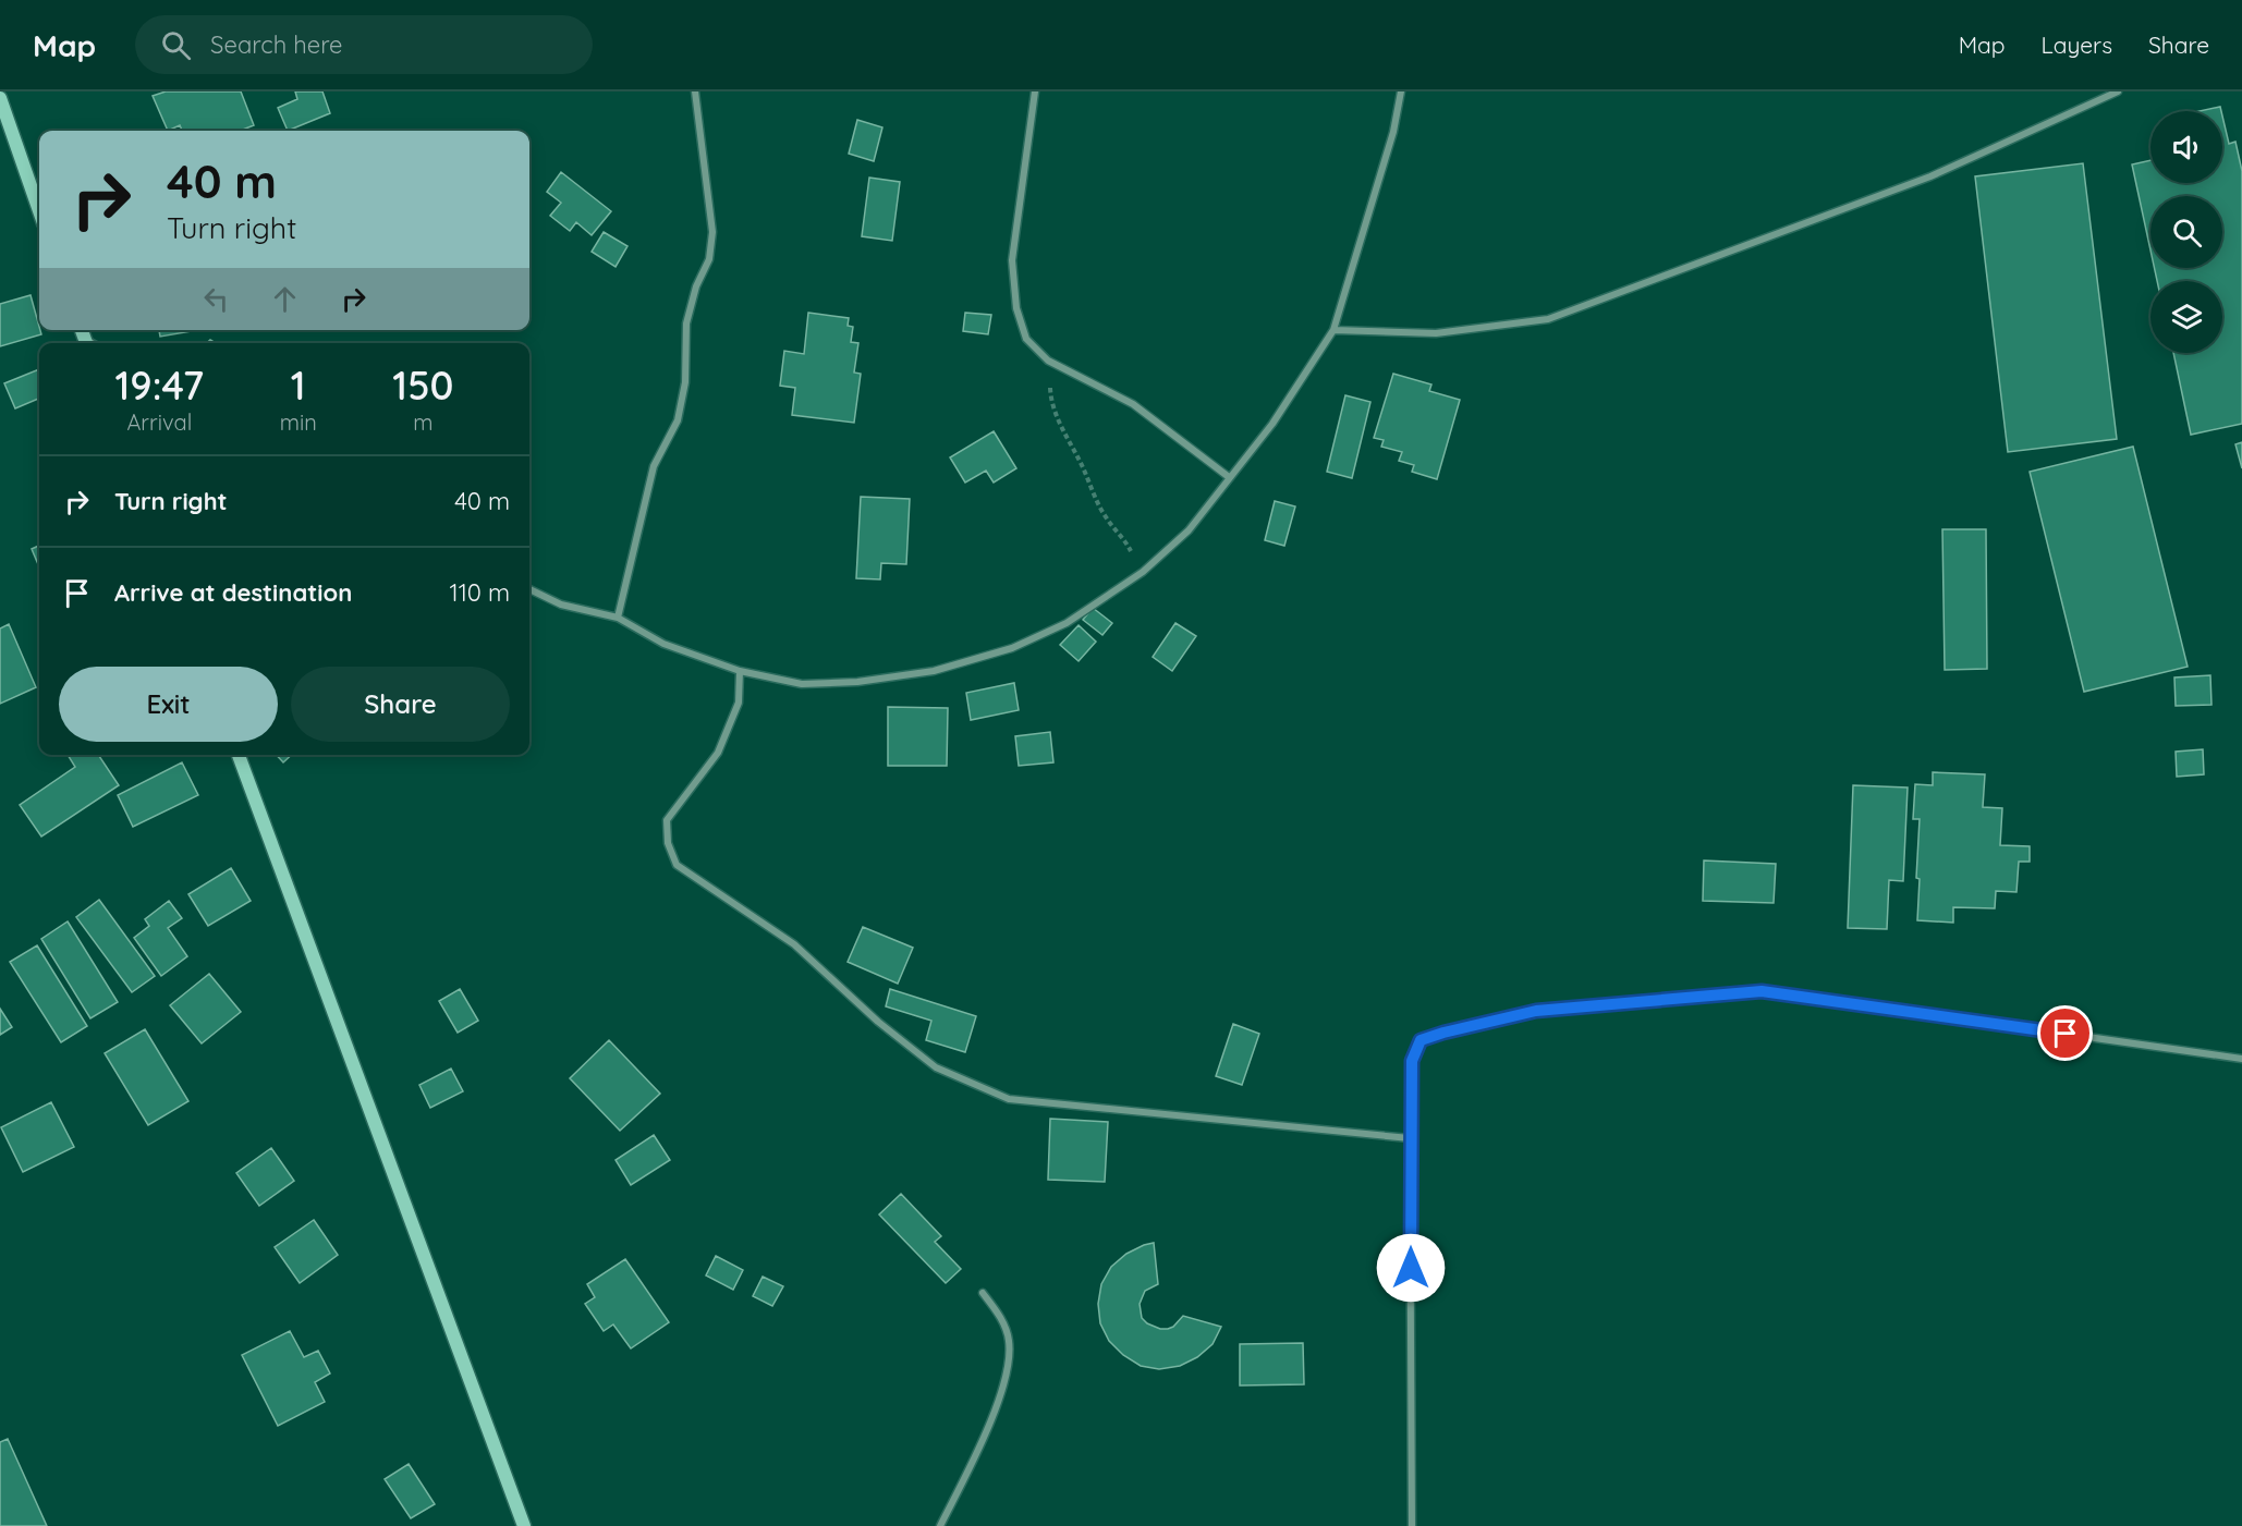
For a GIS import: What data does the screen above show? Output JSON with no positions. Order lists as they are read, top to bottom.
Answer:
{
  "page": {
    "header": "Map",
    "search": "Search here",
    "nav": ["Map", "Layers", "Share"],
    "turn": ["40 m", "Turn right"],
    "eta": [
      "19:47",
      "Arrival",
      "1",
      "min",
      "150",
      "m"
    ],
    "list": [
      {
        "name": "Turn right",
        "value": "40 m"
      },
      {
        "name": "Arrive at destination",
        "value": "110 m"
      }
    ],
    "buttons": ["Exit", "Share"]
  }
}
